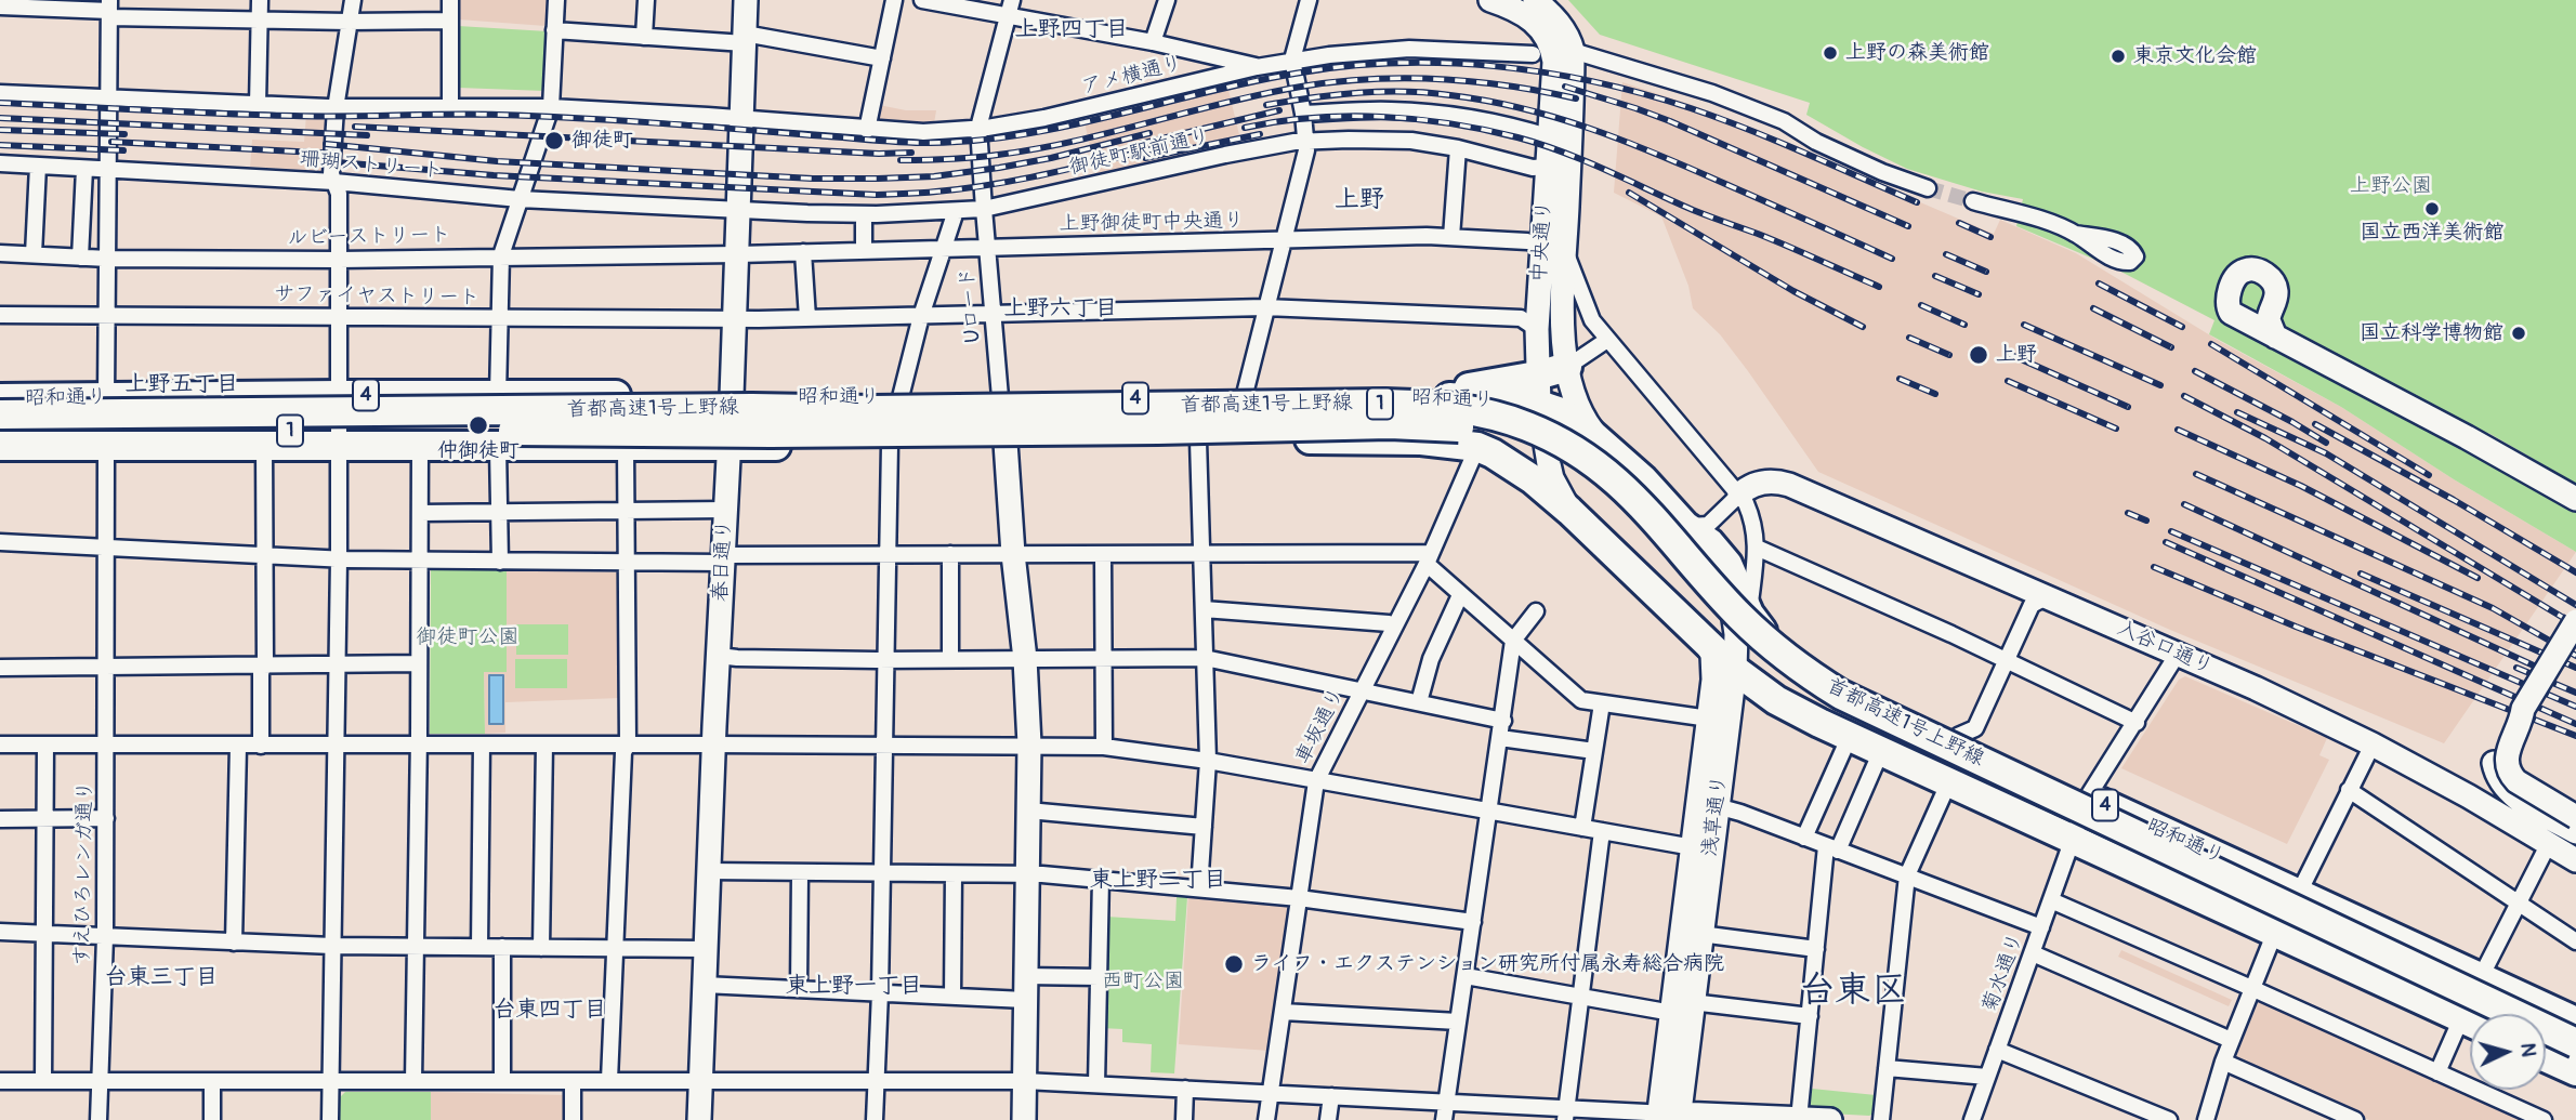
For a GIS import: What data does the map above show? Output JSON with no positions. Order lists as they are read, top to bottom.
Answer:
{
  "streets": {
    "highway": [
      "4",
      "昭和通り",
      "1",
      "首都高速1号上野線"
    ],
    "main road": [
      "中央通り",
      "春日通り",
      "入谷口通り",
      "浅草通り"
    ],
    "street": [
      "アメ横通り",
      "御徒町駅前通り",
      "珊瑚ストリート",
      "上野御徒町中央通り",
      "ルビーストリート",
      "サファイヤストリート",
      "Uロード",
      "車坂通り",
      "すえひろレンガ通り",
      "菊水通り"
    ]
  },
  "crossings": [
    ["アメ横通り", "中央通り"],
    ["アメ横通り", "Uロード"],
    ["アメ横通り", "春日通り"],
    ["御徒町駅前通り", "珊瑚ストリート"],
    ["御徒町駅前通り", "中央通り"],
    ["御徒町駅前通り", "Uロード"],
    ["御徒町駅前通り", "春日通り"],
    ["珊瑚ストリート", "春日通り"],
    ["上野御徒町中央通り", "ルビーストリート"],
    ["上野御徒町中央通り", "中央通り"],
    ["上野御徒町中央通り", "Uロード"],
    ["上野御徒町中央通り", "春日通り"],
    ["ルビーストリート", "春日通り"],
    ["中央通り", "サファイヤストリート"],
    ["中央通り", "昭和通り"],
    ["サファイヤストリート", "Uロード"],
    ["サファイヤストリート", "春日通り"],
    ["Uロード", "昭和通り"],
    ["4", "昭和通り"],
    ["4", "浅草通り"],
    ["4", "菊水通り"],
    ["昭和通り", "首都高速1号上野線"],
    ["昭和通り", "春日通り"],
    ["昭和通り", "車坂通り"],
    ["昭和通り", "浅草通り"],
    ["昭和通り", "すえひろレンガ通り"],
    ["昭和通り", "菊水通り"],
    ["入谷口通り", "菊水通り"]
  ],
  "districts": [
    "上野四丁目",
    "上野",
    "上野六丁目",
    "上野五丁目",
    "東上野二丁目",
    "台東三丁目",
    "東上野一丁目",
    "台東区",
    "台東四丁目"
  ],
  "parks": ["上野公園", "御徒町公園", "西町公園"],
  "places": [
    "上野の森美術館",
    "東京文化会館",
    "御徒町",
    "国立西洋美術館",
    "国立科学博物館",
    "上野",
    "仲御徒町",
    "ライフ・エクステンション研究所付属永寿総合病院"
  ],
  "north": "right"
}
